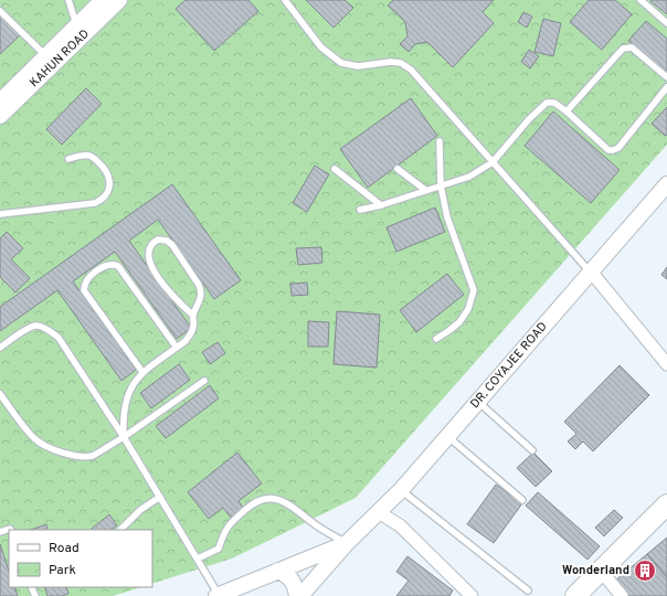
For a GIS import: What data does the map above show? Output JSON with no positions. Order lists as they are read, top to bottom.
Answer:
{
  "streets": {
    "street": ["KAHUN ROAD", "DR. COYAJEE ROAD"]
  },
  "places": {
    "building": ["Wonderland"]
  },
  "legend": ["Road", "Park"]
}
